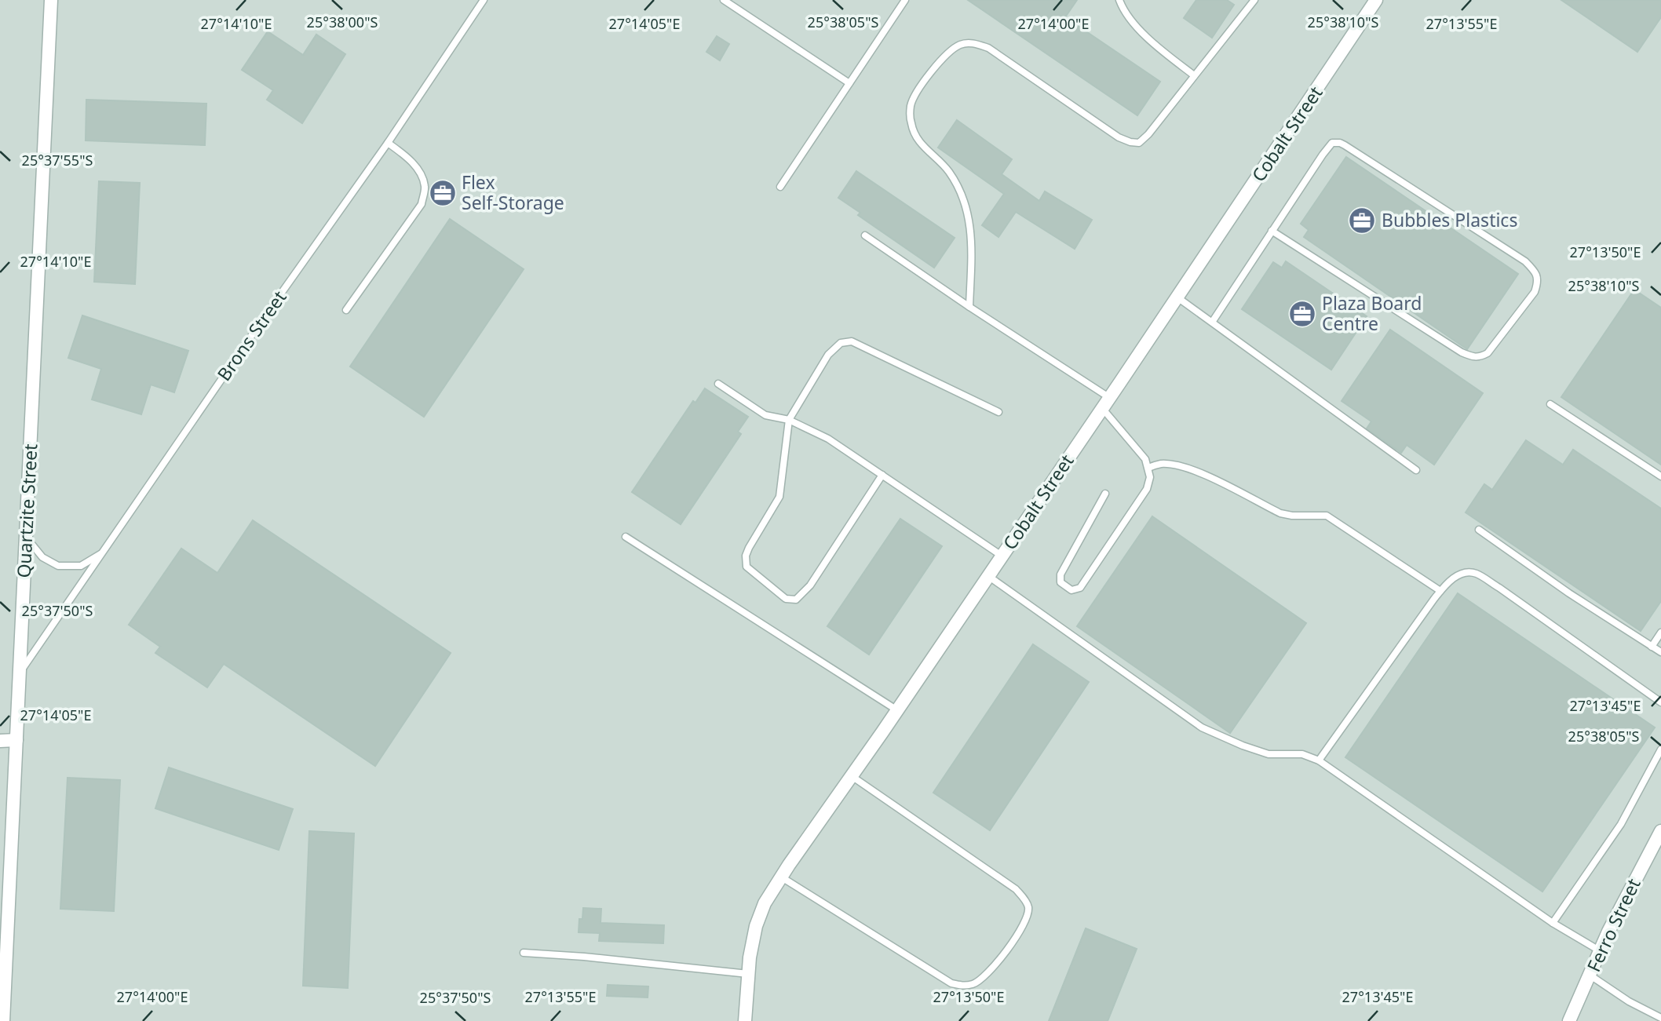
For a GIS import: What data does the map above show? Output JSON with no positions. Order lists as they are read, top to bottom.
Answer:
{
  "streets": {
    "street": ["Cobalt Street", "Quartzite Street", "Ferro Street"],
    "lane": ["Brons Street"]
  },
  "crossings": [
    ["Brons Street", "Quartzite Street"]
  ],
  "places": {
    "office": ["Flex Self-Storage", "Bubbles Plastics", "Plaza Board Centre"]
  },
  "coordinates": [
    "25°38'10\"S",
    "25°38'00\"S",
    "25°38'05\"S",
    "27°14'10\"E",
    "27°14'00\"E",
    "27°14'05\"E",
    "27°13'55\"E",
    "25°37'55\"S",
    "27°13'50\"E",
    "25°37'50\"S",
    "27°13'45\"E"
  ]
}
